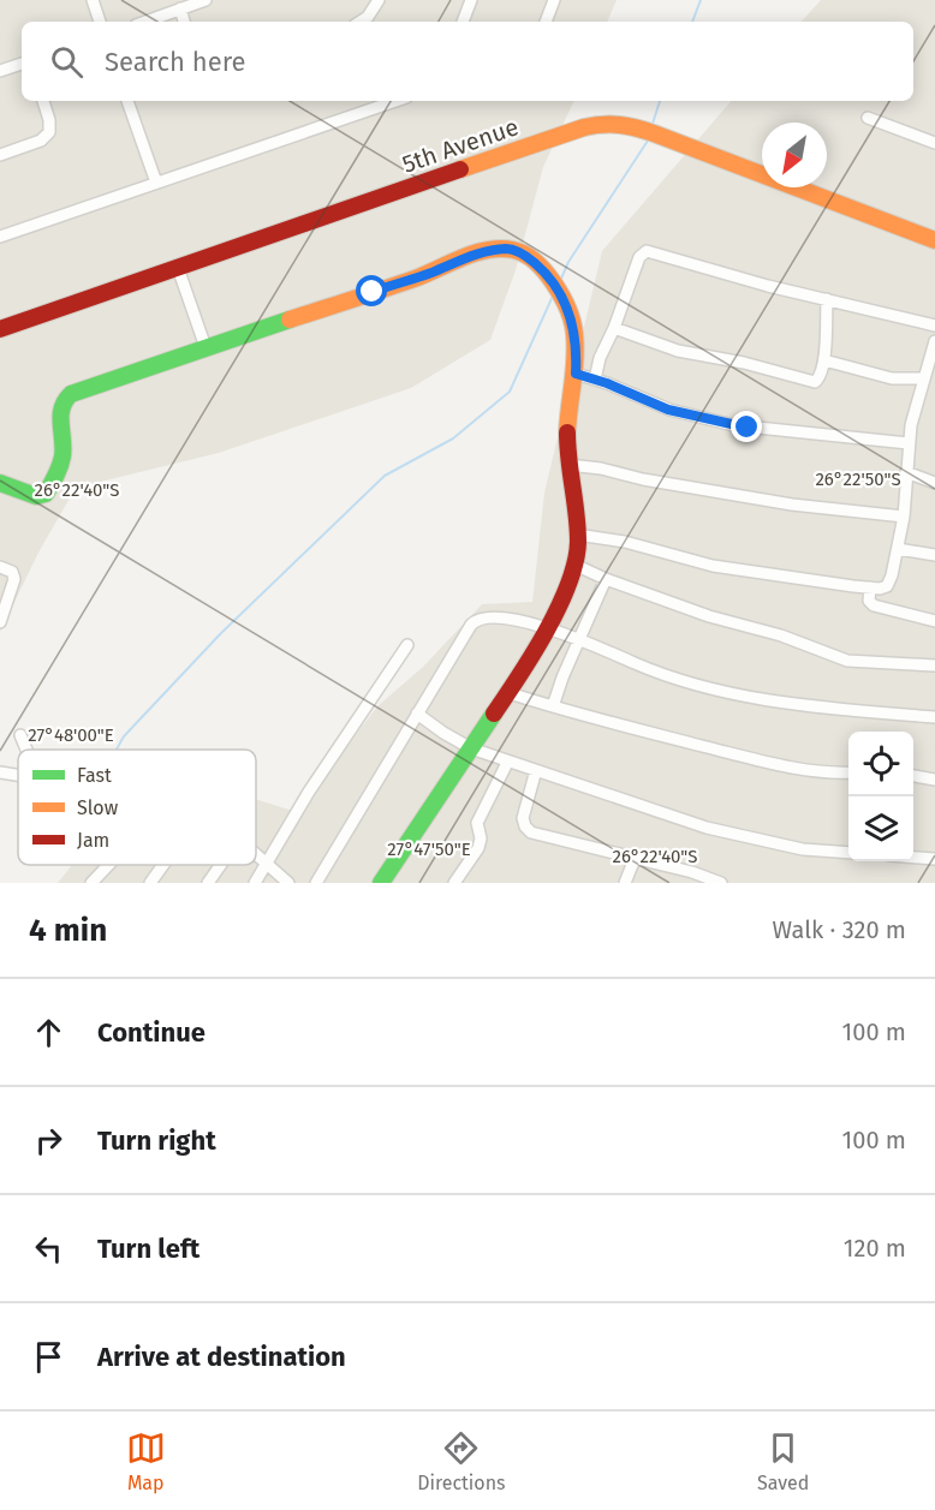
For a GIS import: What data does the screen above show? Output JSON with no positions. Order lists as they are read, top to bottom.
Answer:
{
  "streets": {
    "street": ["5th Avenue"]
  },
  "legend": ["Fast", "Slow", "Jam"],
  "north": "bottom left",
  "page": {
    "search": "Search here",
    "heading": ["4 min", "Walk · 320 m"],
    "list": [
      ["Continue", "100 m"],
      ["Turn right", "100 m"],
      ["Turn left", "120 m"],
      "Arrive at destination"
    ],
    "nav": ["Map", "Directions", "Saved"]
  },
  "coordinates": [
    "26°22'50\"S",
    "26°22'40\"S",
    "27°48'00\"E",
    "27°47'50\"E"
  ]
}
